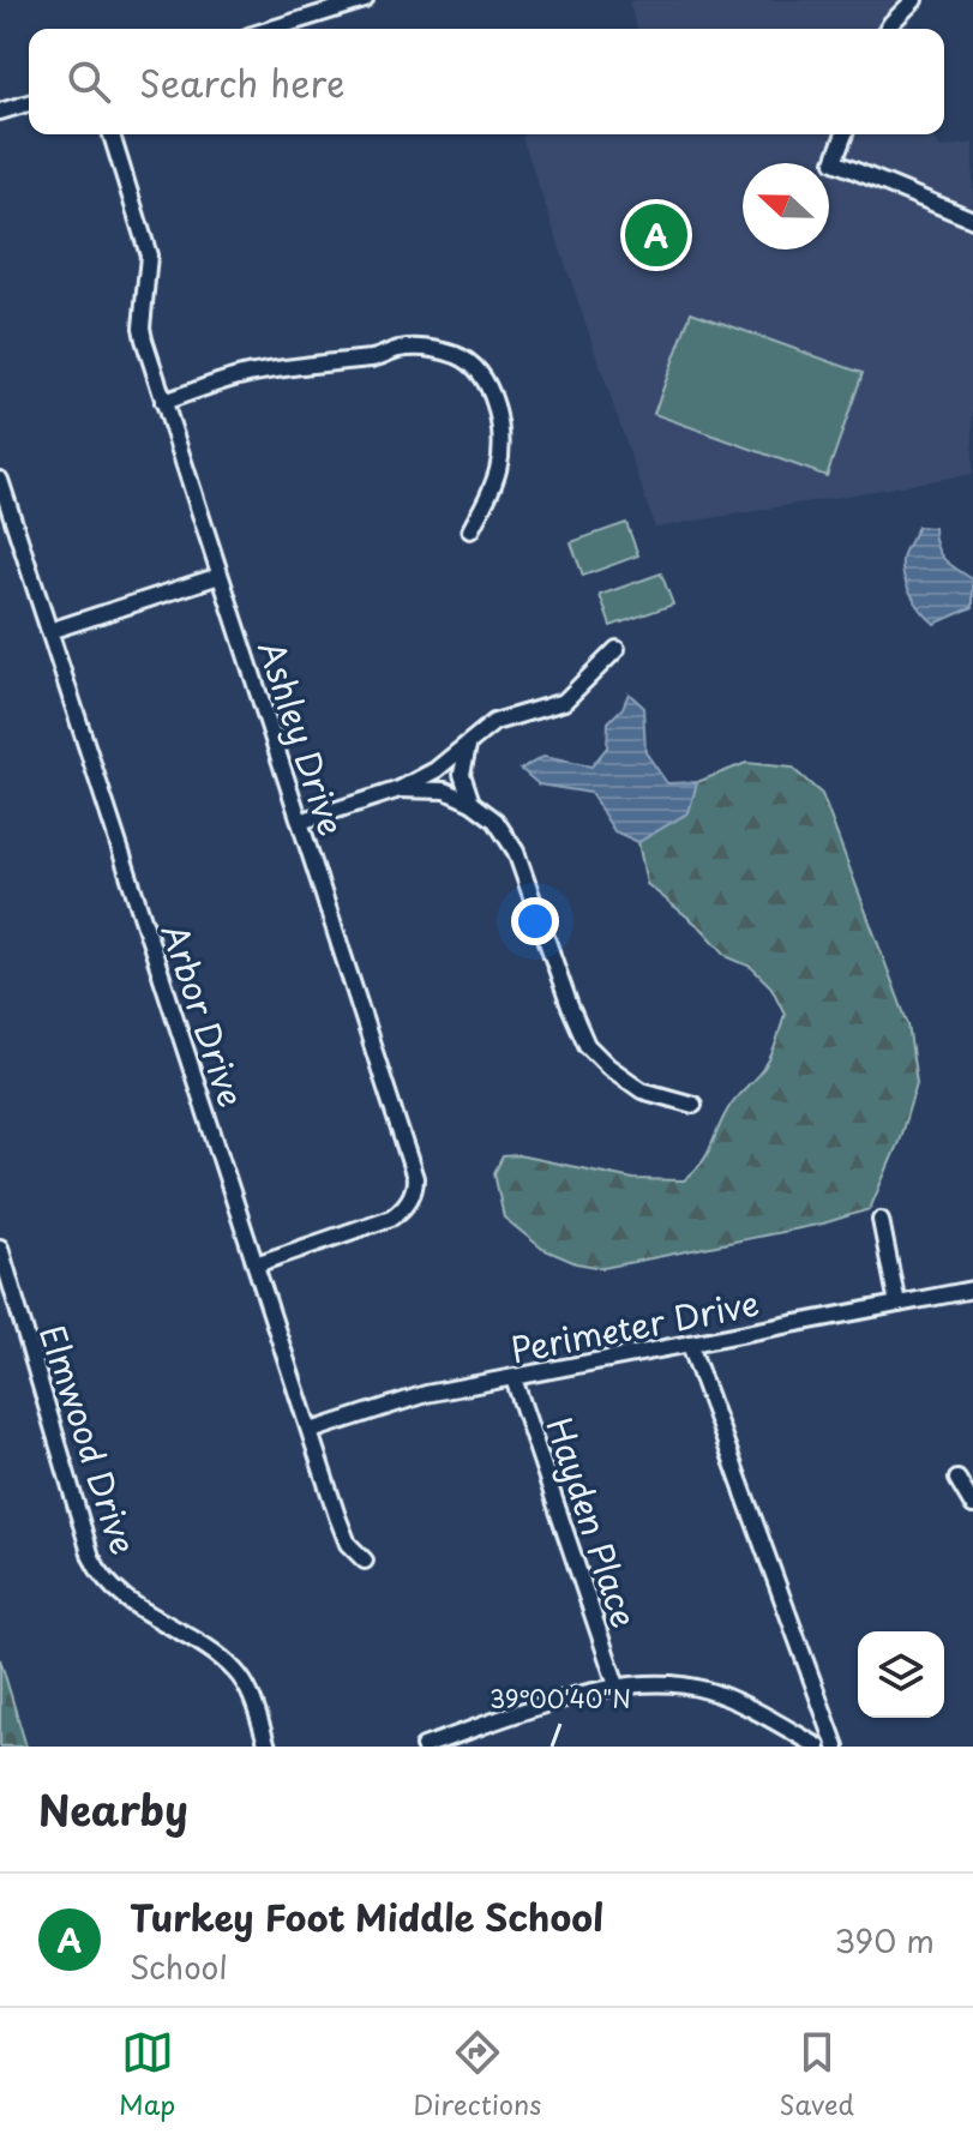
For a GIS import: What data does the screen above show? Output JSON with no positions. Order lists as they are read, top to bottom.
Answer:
{
  "streets": {
    "street": [
      "Ashley Drive",
      "Arbor Drive",
      "Perimeter Drive",
      "Elmwood Drive",
      "Hayden Place"
    ]
  },
  "crossings": [
    ["Ashley Drive", "Arbor Drive"],
    ["Arbor Drive", "Perimeter Drive"],
    ["Perimeter Drive", "Hayden Place"]
  ],
  "north": "left",
  "page": {
    "search": "Search here",
    "pins": "A",
    "heading": "Nearby",
    "list": [
      {
        "mark": "A",
        "name": "Turkey Foot Middle School",
        "note": "School",
        "value": "390 m"
      }
    ],
    "nav": ["Map", "Directions", "Saved"]
  },
  "coordinates": ["39°00'40\"N"]
}
